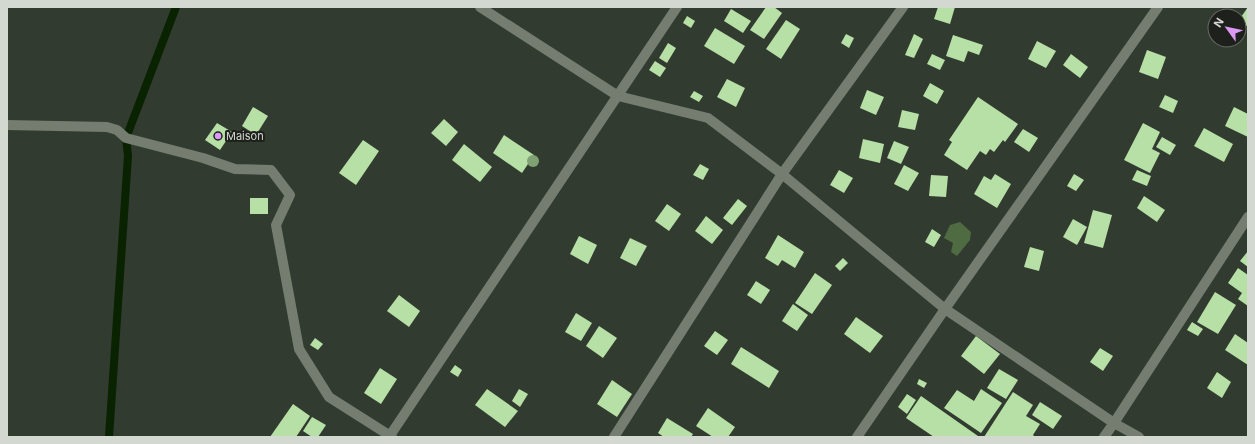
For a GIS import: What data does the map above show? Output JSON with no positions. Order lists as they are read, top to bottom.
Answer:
{
  "places": ["Maison"],
  "north": "top left"
}
